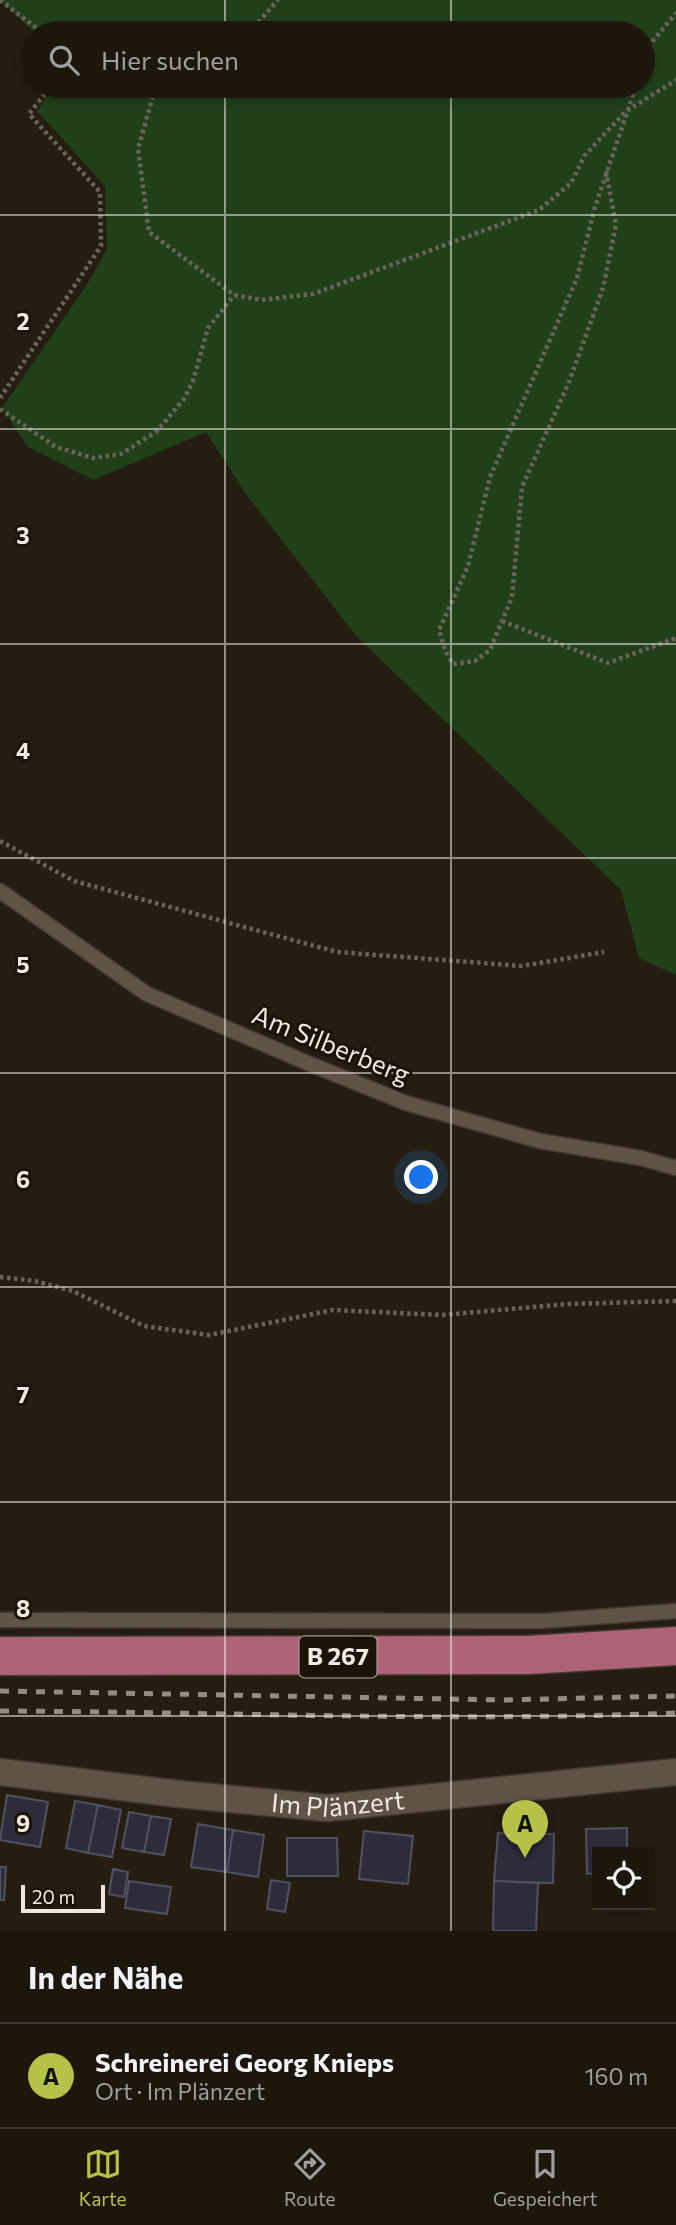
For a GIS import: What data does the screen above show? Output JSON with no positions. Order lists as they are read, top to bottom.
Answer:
{
  "streets": {
    "main road": ["B 267"],
    "street": ["Im Plänzert"],
    "lane": ["Am Silberberg"]
  },
  "scale_bar": "20 m",
  "page": {
    "search": "Hier suchen",
    "pins": "A",
    "scale": "20 m",
    "heading": "In der Nähe",
    "list": [
      {
        "mark": "A",
        "name": "Schreinerei Georg Knieps",
        "note": "Ort · Im Plänzert",
        "value": "160 m"
      }
    ],
    "nav": ["Karte", "Route", "Gespeichert"]
  },
  "grid": {
    "rows": [
      "2",
      "3",
      "4",
      "5",
      "6",
      "7",
      "8",
      "9"
    ]
  }
}
